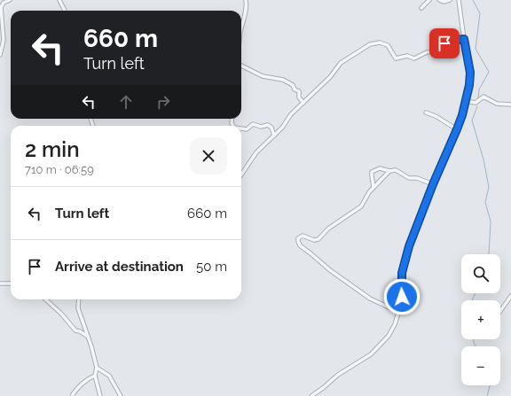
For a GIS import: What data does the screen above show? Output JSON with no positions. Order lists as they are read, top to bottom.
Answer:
{
  "page": {
    "turn": ["660 m", "Turn left"],
    "heading": ["2 min", "710 m · 06:59"],
    "list": [
      {
        "name": "Turn left",
        "value": "660 m"
      },
      {
        "name": "Arrive at destination",
        "value": "50 m"
      }
    ],
    "map_buttons": ["+", "−"]
  }
}
